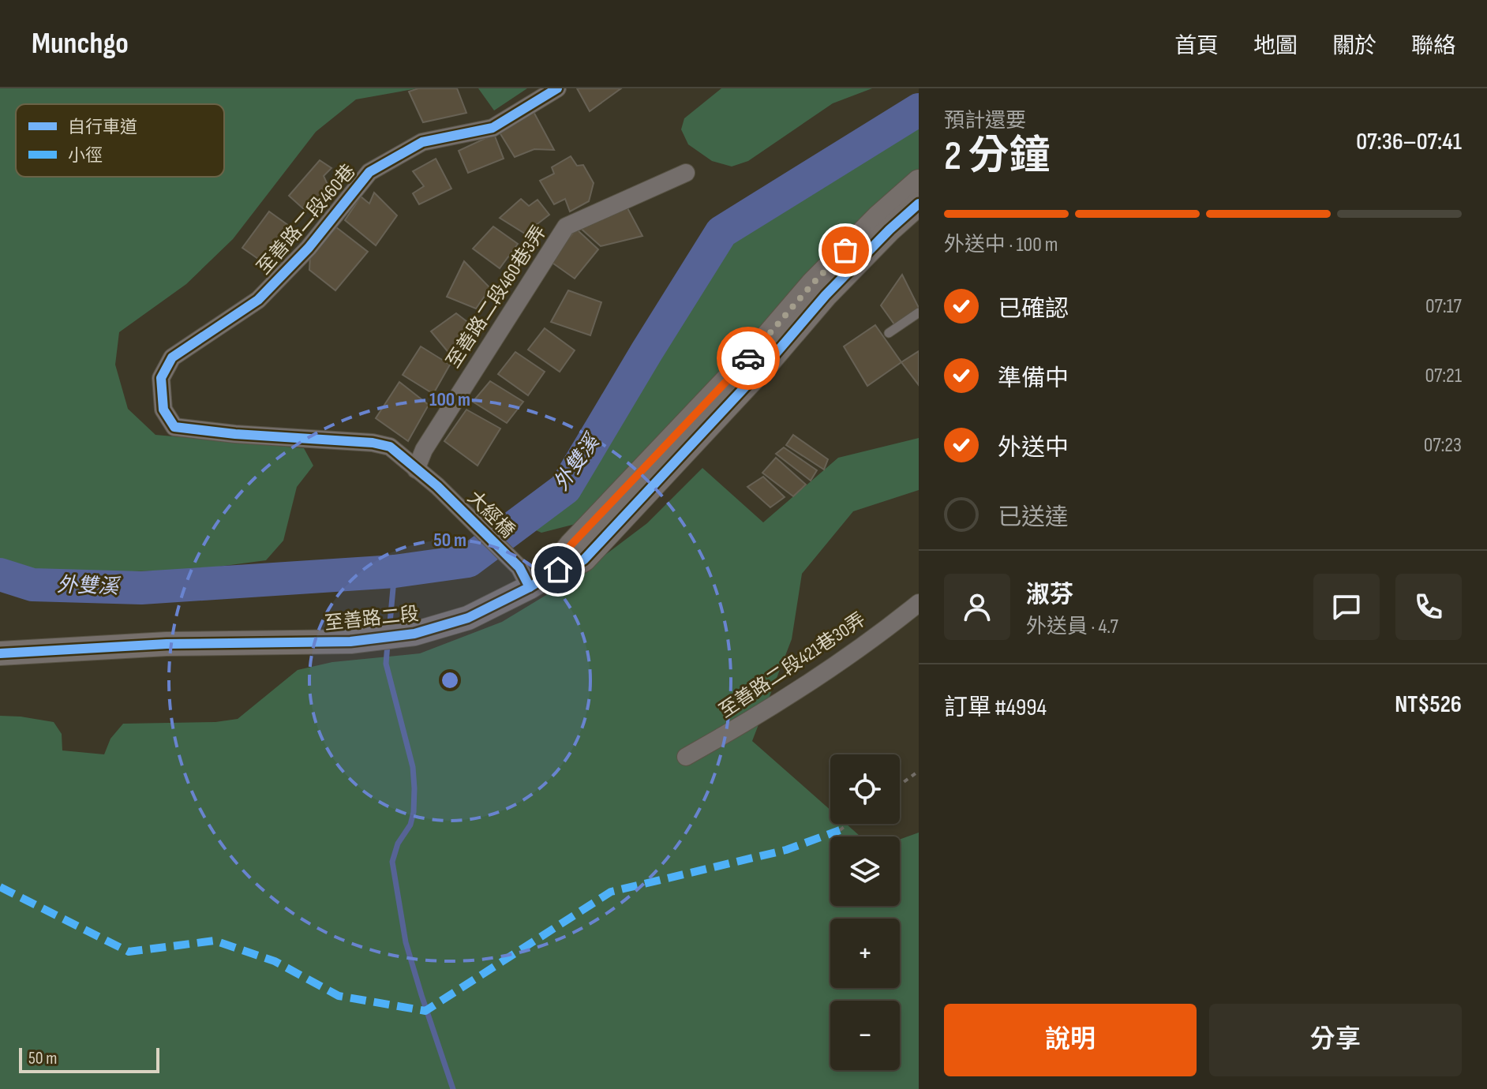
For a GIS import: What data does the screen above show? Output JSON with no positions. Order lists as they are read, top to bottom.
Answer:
{
  "streets": {
    "street": [
      "至善路二段460巷",
      "至善路二段460巷3弄",
      "大經橋",
      "至善路二段",
      "至善路二段421巷30弄"
    ]
  },
  "crossings": [
    ["至善路二段460巷", "至善路二段460巷3弄"],
    ["至善路二段460巷", "大經橋"],
    ["大經橋", "至善路二段"]
  ],
  "water": ["外雙溪"],
  "legend": ["自行車道", "小徑"],
  "scale_bar": "50 m",
  "page": {
    "header": "Munchgo",
    "nav": [
      "首頁",
      "地圖",
      "關於",
      "聯絡"
    ],
    "heading": ["2 分鐘", "預計還要", "07:36–07:41"],
    "panel": [
      "淑芬",
      "外送員 · 4.7",
      "訂單 #4994",
      "NT$526"
    ],
    "bar": "外送中 · 100 m",
    "list": [
      ["已確認", "07:17"],
      ["準備中", "07:21"],
      ["外送中", "07:23"],
      "已送達"
    ],
    "map_buttons": ["+", "−"],
    "buttons": ["說明", "分享"],
    "scale": "50 m"
  },
  "rings": ["100 m", "50 m"]
}
